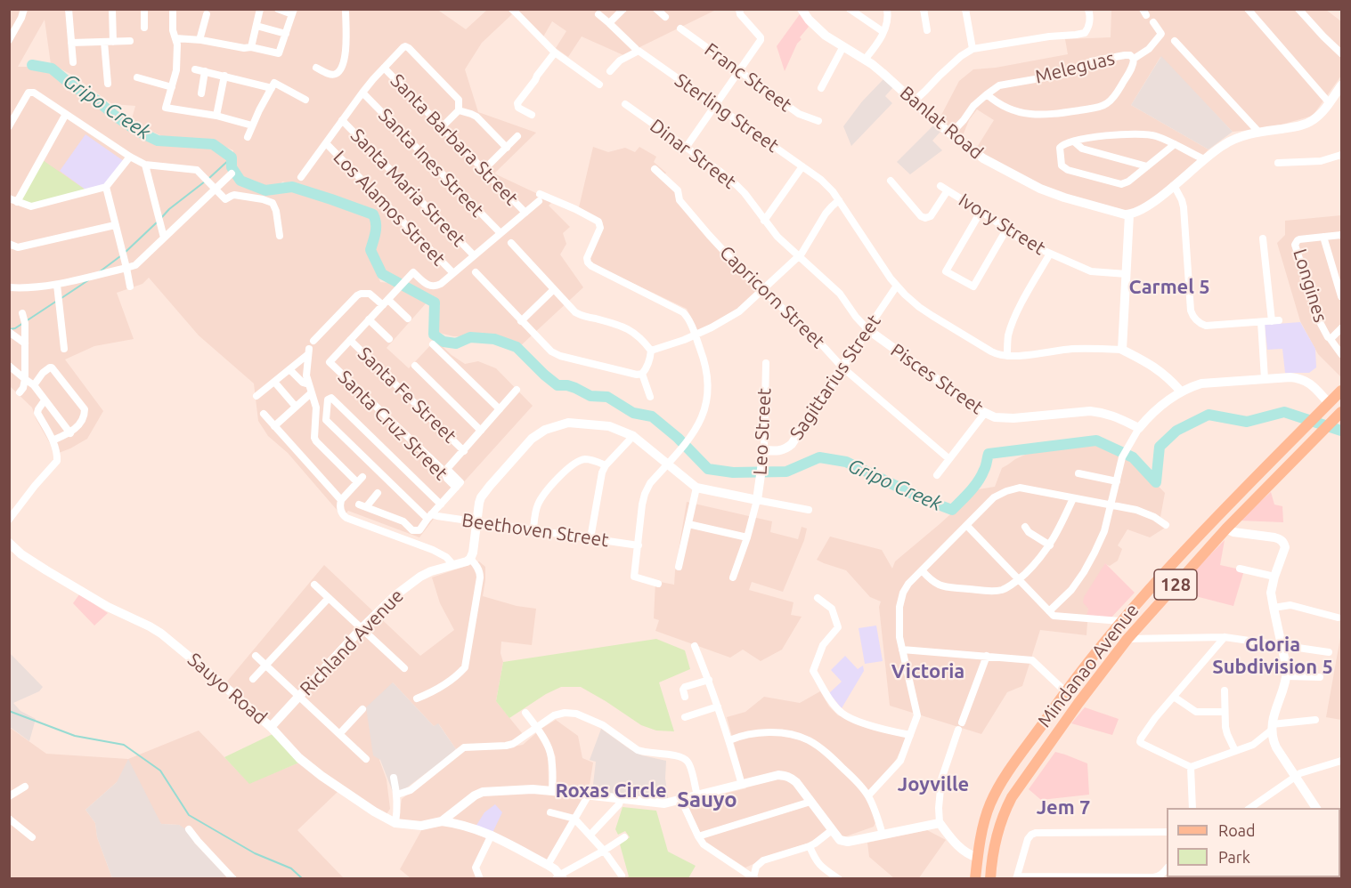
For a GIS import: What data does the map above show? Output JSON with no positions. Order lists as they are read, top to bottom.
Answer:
{
  "streets": {
    "main road": ["128", "Mindanao Avenue"],
    "street": [
      "Meleguas",
      "Franc Street",
      "Sterling Street",
      "Banlat Road",
      "Santa Barbara Street",
      "Dinar Street",
      "Santa Ines Street",
      "Santa Maria Street",
      "Los Alamos Street",
      "Ivory Street",
      "Longines",
      "Capricorn Street",
      "Sagittarius Street",
      "Pisces Street",
      "Santa Fe Street",
      "Santa Cruz Street",
      "Leo Street",
      "Beethoven Street",
      "Richland Avenue",
      "Sauyo Road"
    ]
  },
  "crossings": [
    ["Sterling Street", "Sagittarius Street"],
    ["Dinar Street", "Pisces Street"],
    ["Capricorn Street", "Sagittarius Street"],
    ["Sagittarius Street", "Pisces Street"],
    ["Sagittarius Street", "Leo Street"],
    ["Santa Fe Street", "Santa Cruz Street"],
    ["Richland Avenue", "Sauyo Road"]
  ],
  "districts": [
    "Carmel 5",
    "Gloria Subdivision 5",
    "Victoria",
    "Joyville",
    "Roxas Circle",
    "Sauyo",
    "Jem 7"
  ],
  "water": ["Gripo Creek"],
  "legend": ["Road", "Park"]
}
